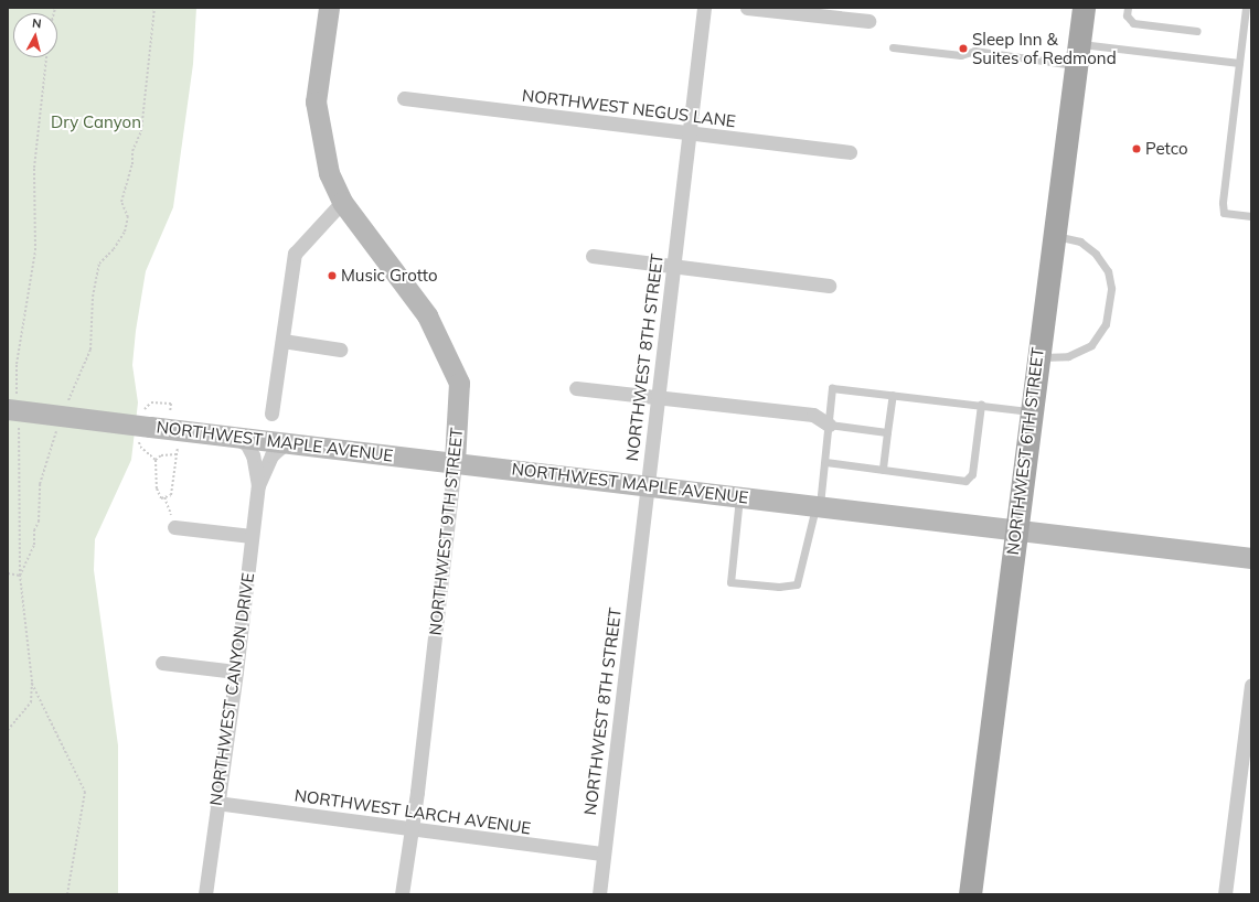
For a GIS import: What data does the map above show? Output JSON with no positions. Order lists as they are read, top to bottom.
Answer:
{
  "streets": {
    "main road": ["NORTHWEST MAPLE AVENUE", "NORTHWEST 6TH STREET", "NORTHWEST 9TH STREET"],
    "street": [
      "NORTHWEST NEGUS LANE",
      "NORTHWEST 8TH STREET",
      "NORTHWEST CANYON DRIVE",
      "NORTHWEST LARCH AVENUE"
    ]
  },
  "crossings": [
    ["NORTHWEST NEGUS LANE", "NORTHWEST 8TH STREET"],
    ["NORTHWEST 8TH STREET", "NORTHWEST MAPLE AVENUE"],
    ["NORTHWEST 8TH STREET", "NORTHWEST LARCH AVENUE"],
    ["NORTHWEST MAPLE AVENUE", "NORTHWEST 6TH STREET"],
    ["NORTHWEST MAPLE AVENUE", "NORTHWEST 9TH STREET"],
    ["NORTHWEST MAPLE AVENUE", "NORTHWEST CANYON DRIVE"],
    ["NORTHWEST 9TH STREET", "NORTHWEST LARCH AVENUE"],
    ["NORTHWEST CANYON DRIVE", "NORTHWEST LARCH AVENUE"]
  ],
  "parks": ["Dry Canyon"],
  "places": ["Sleep Inn & Suites of Redmond", "Petco", "Music Grotto"],
  "north": "top"
}
